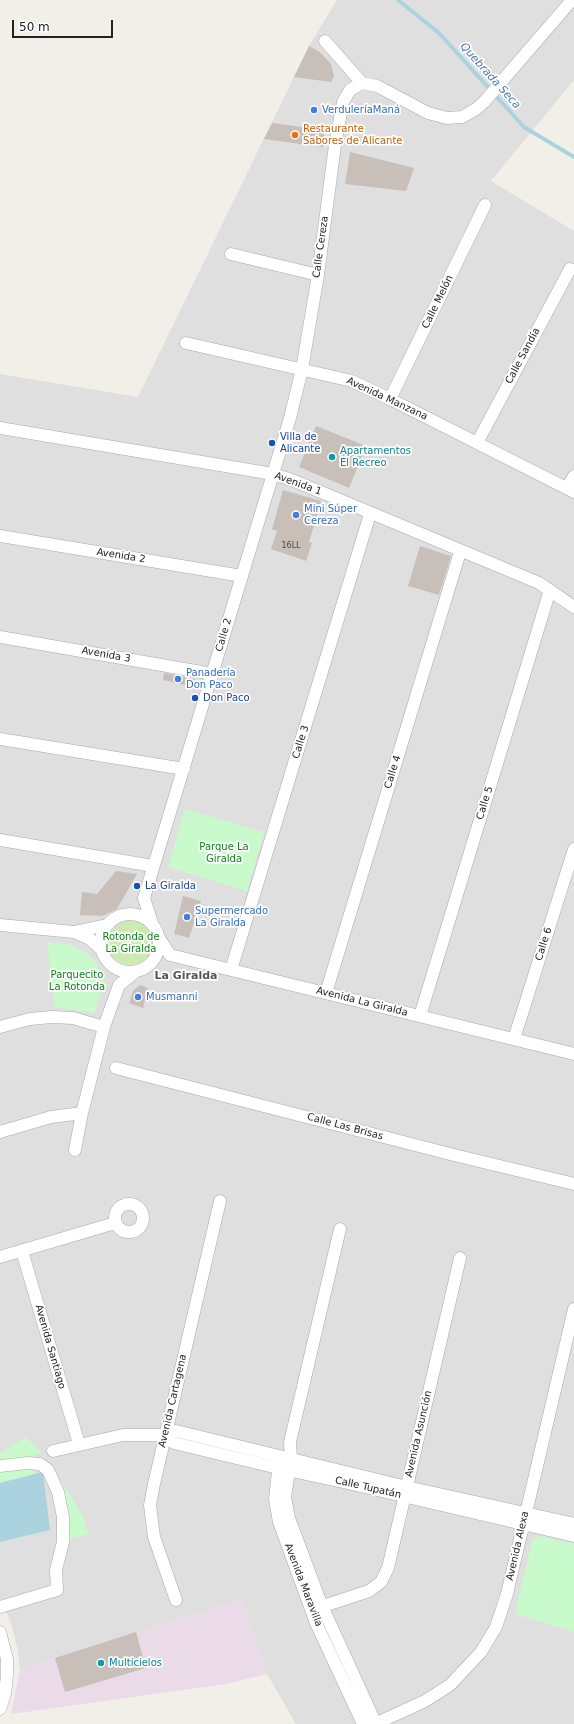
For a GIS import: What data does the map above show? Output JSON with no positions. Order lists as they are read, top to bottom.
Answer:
{
  "streets": {
    "street": [
      "Calle Cereza",
      "Calle Melón",
      "Calle Sandía",
      "Avenida Manzana",
      "Avenida 1",
      "Avenida 2",
      "Calle 2",
      "Avenida 3",
      "Calle 3",
      "Calle 4",
      "Calle 5",
      "Calle 6",
      "Avenida La Giralda",
      "Calle Las Brisas",
      "Avenida Santiago",
      "Avenida Cartagena",
      "Avenida Asunción",
      "Calle Tupatán",
      "Avenida Alexa",
      "Avenida Maravilla"
    ]
  },
  "crossings": [
    ["Calle Cereza", "Avenida Manzana"],
    ["Calle Cereza", "Calle 2"],
    ["Calle Melón", "Avenida Manzana"],
    ["Calle Sandía", "Avenida Manzana"],
    ["Avenida 1", "Calle 2"],
    ["Avenida 1", "Calle 3"],
    ["Avenida 1", "Calle 4"],
    ["Avenida 1", "Calle 5"],
    ["Avenida 2", "Calle 2"],
    ["Calle 2", "Avenida 3"],
    ["Calle 3", "Avenida La Giralda"],
    ["Calle 4", "Avenida La Giralda"],
    ["Calle 5", "Avenida La Giralda"],
    ["Calle 6", "Avenida La Giralda"],
    ["Avenida Santiago", "Calle Tupatán"],
    ["Avenida Cartagena", "Calle Tupatán"],
    ["Avenida Asunción", "Calle Tupatán"],
    ["Avenida Asunción", "Avenida Maravilla"],
    ["Calle Tupatán", "Avenida Alexa"],
    ["Calle Tupatán", "Avenida Maravilla"],
    ["Avenida Alexa", "Avenida Maravilla"]
  ],
  "districts": ["La Giralda"],
  "water": ["Quebrada Seca"],
  "parks": ["Parque La Giralda", "Rotonda de La Giralda", "Parquecito La Rotonda"],
  "places": [
    "VerduleríaManá",
    "Restaurante Sabores de Alicante",
    "Villa de Alicante",
    "Apartamentos El Recreo",
    "Mini Súper Cereza",
    "Panadería Don Paco",
    "Don Paco",
    "La Giralda",
    "Supermercado La Giralda",
    "Musmanni",
    "Multicielos"
  ],
  "house_numbers": ["16LL"],
  "scale_bar": "50 m"
}
